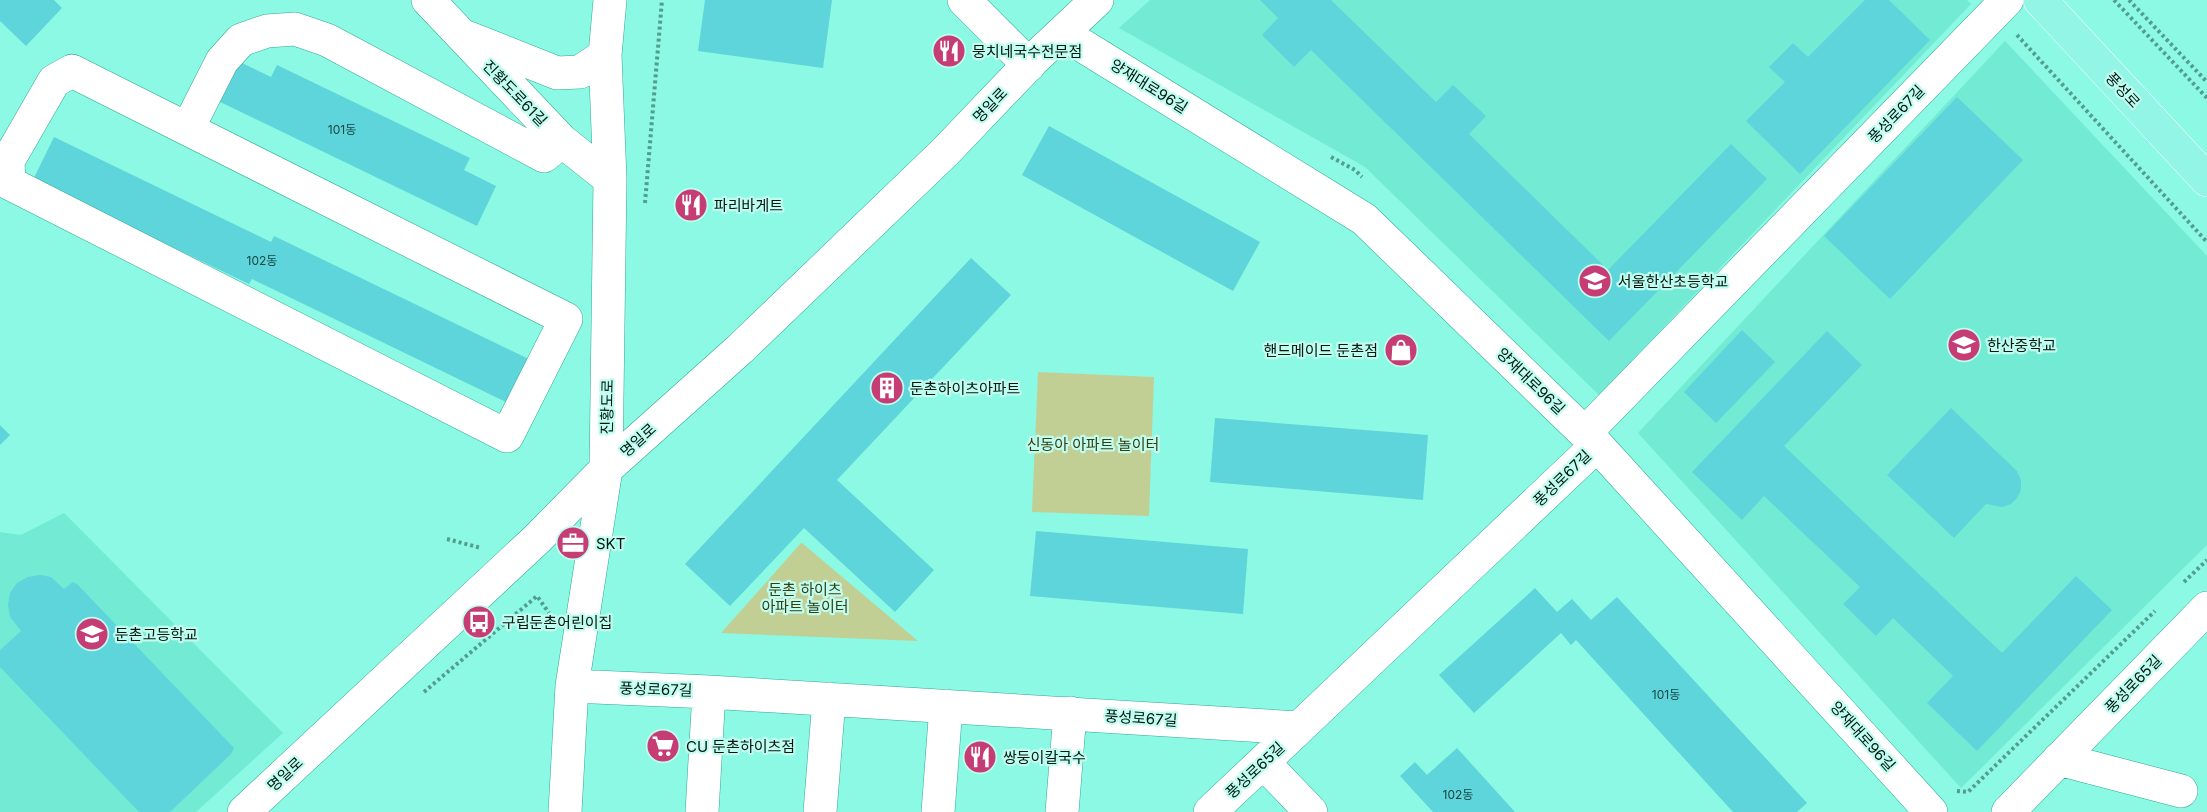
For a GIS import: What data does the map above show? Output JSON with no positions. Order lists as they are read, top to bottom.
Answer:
{
  "streets": {
    "main road": ["풍성로"],
    "street": [
      "양재대로96길",
      "진황도로61길",
      "명일로",
      "풍성로67길",
      "진황도로",
      "풍성로65길"
    ]
  },
  "crossings": [
    ["양재대로96길", "명일로"],
    ["양재대로96길", "풍성로67길"],
    ["진황도로61길", "진황도로"],
    ["명일로", "진황도로"],
    ["풍성로67길", "진황도로"],
    ["풍성로67길", "풍성로65길"]
  ],
  "parks": ["신동아 아파트 놀이터", "둔촌 하이츠 아파트 놀이터"],
  "places": {
    "restaurant": ["뭉치네국수전문점", "파리바게트", "쌍둥이칼국수"],
    "school or university": ["서울한산초등학교", "한산중학교", "둔촌고등학교"],
    "shop": ["핸드메이드 둔촌점"],
    "building": ["둔촌하이츠아파트"],
    "office": ["SKT"],
    "bus stop": ["구립둔촌어린이집"],
    "supermarket": ["CU 둔촌하이츠점"]
  },
  "house_numbers": [
    "101동",
    "102동",
    "101동",
    "102동"
  ]
}
